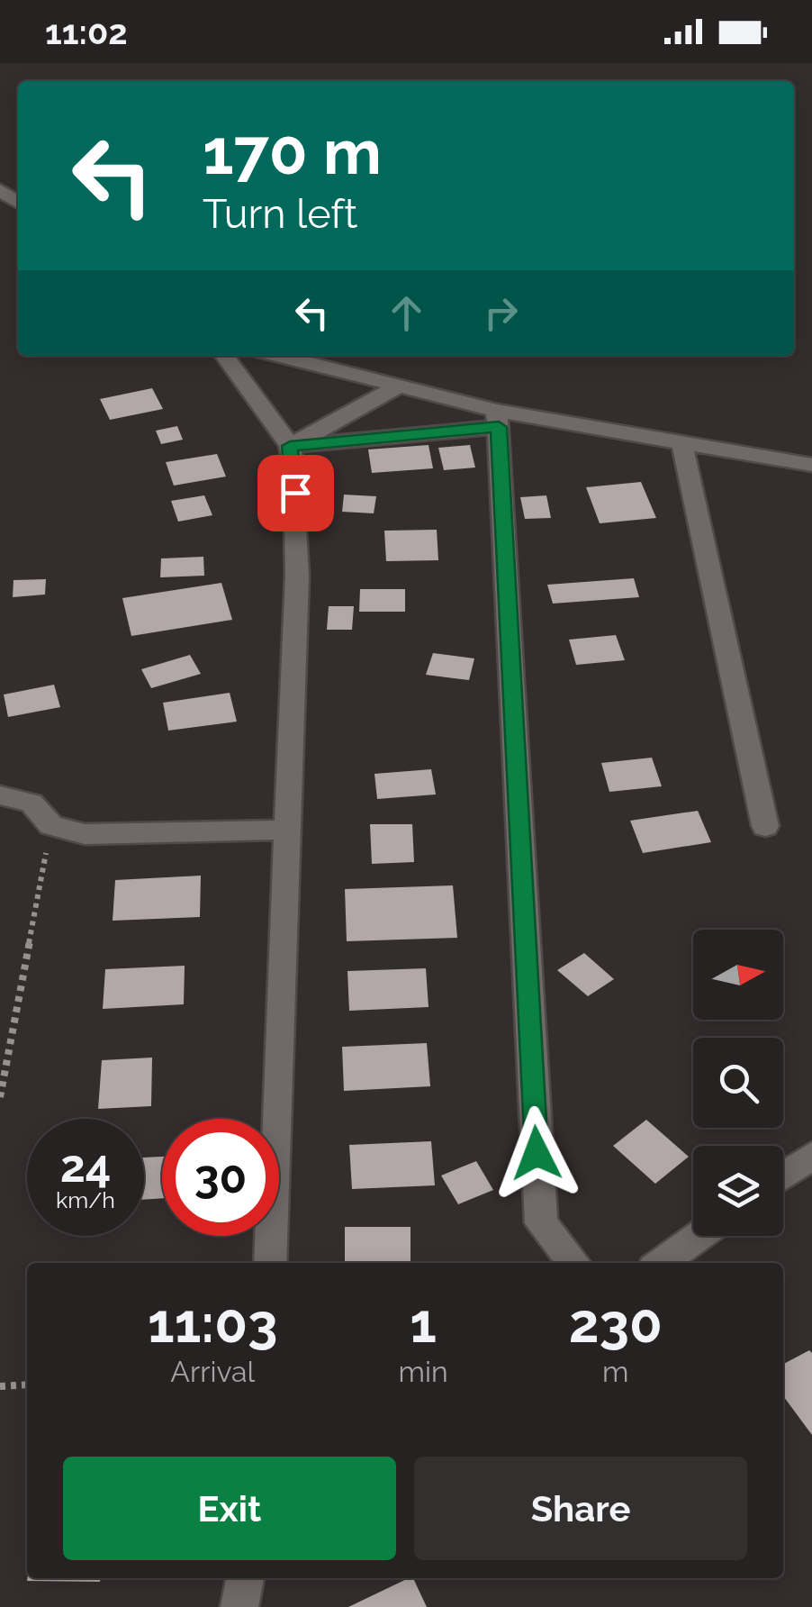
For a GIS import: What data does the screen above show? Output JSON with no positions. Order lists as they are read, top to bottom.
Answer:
{
  "north": "right",
  "page": {
    "status": "11:02",
    "turn": ["170 m", "Turn left"],
    "speed": "24 km/h",
    "limit": "30",
    "eta": [
      "11:03",
      "Arrival",
      "1",
      "min",
      "230",
      "m"
    ],
    "buttons": ["Exit", "Share"]
  }
}
